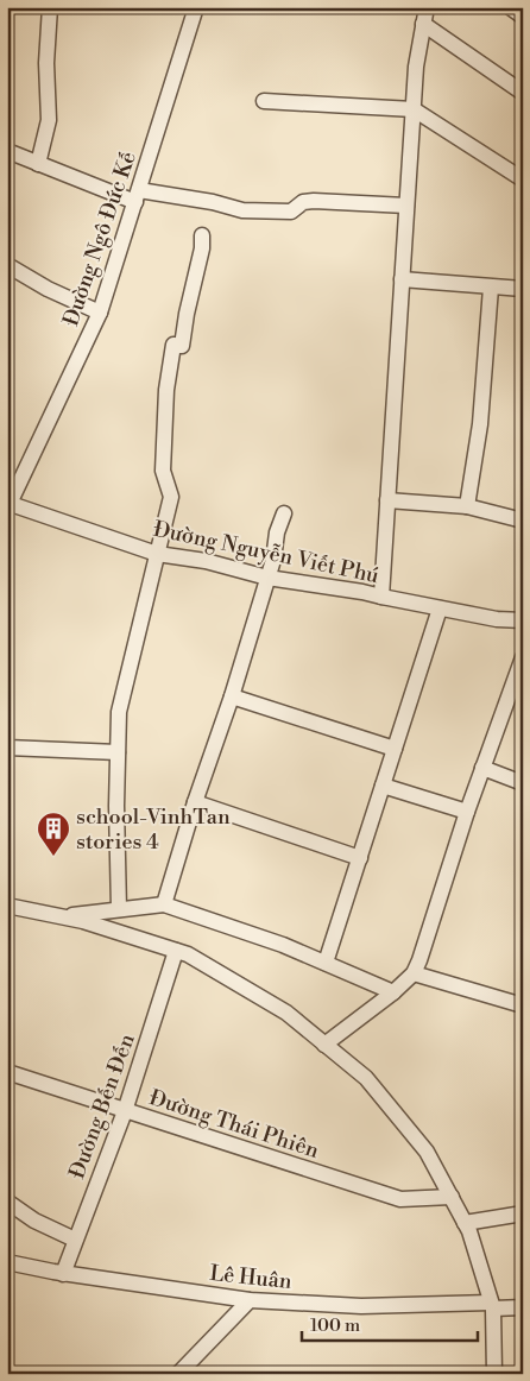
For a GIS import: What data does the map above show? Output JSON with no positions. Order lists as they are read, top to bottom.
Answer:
{
  "streets": {
    "street": [
      "Đường Ngô Đức Kế",
      "Đường Nguyễn Viết Phú",
      "Đường Bến Đến",
      "Đường Thái Phiên",
      "Lê Huân"
    ]
  },
  "crossings": [
    ["Đường Ngô Đức Kế", "Đường Nguyễn Viết Phú"],
    ["Đường Bến Đến", "Đường Thái Phiên"],
    ["Đường Bến Đến", "Lê Huân"]
  ],
  "places": {
    "building": ["school-VinhTan stories 4"]
  },
  "scale_bar": "100 m"
}
